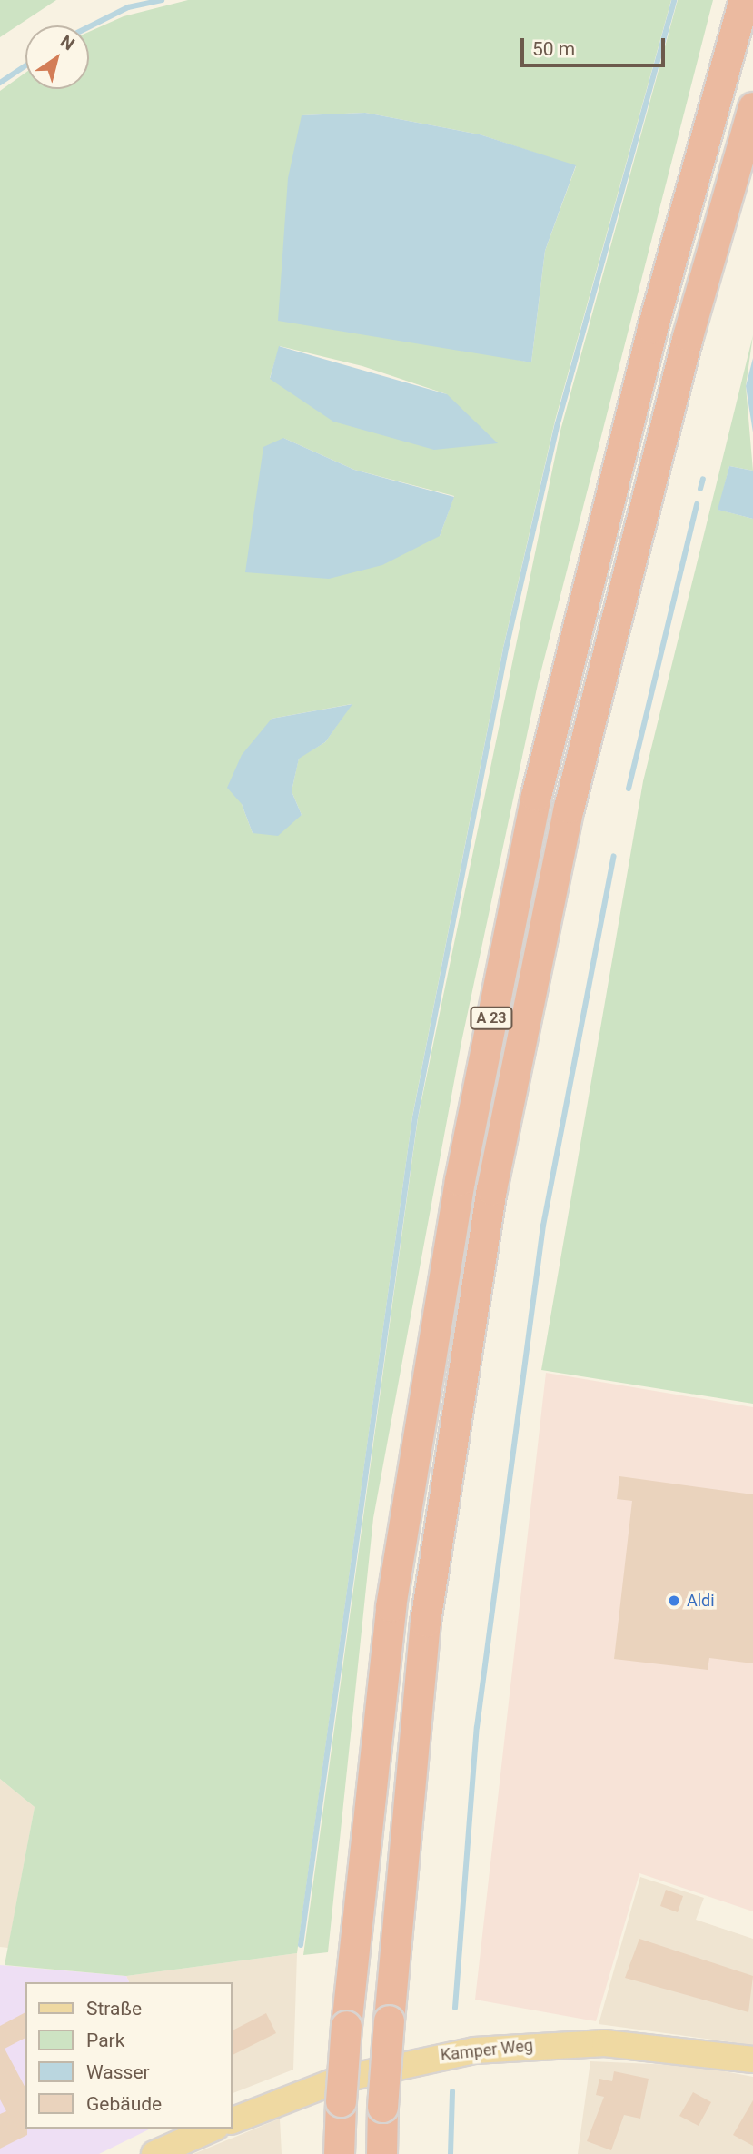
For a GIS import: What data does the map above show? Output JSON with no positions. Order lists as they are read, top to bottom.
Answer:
{
  "streets": {
    "highway": ["A 23"],
    "main road": ["Kamper Weg"]
  },
  "places": ["Aldi"],
  "legend": [
    "Straße",
    "Park",
    "Wasser",
    "Gebäude"
  ],
  "scale_bar": "50 m",
  "north": "top right"
}
